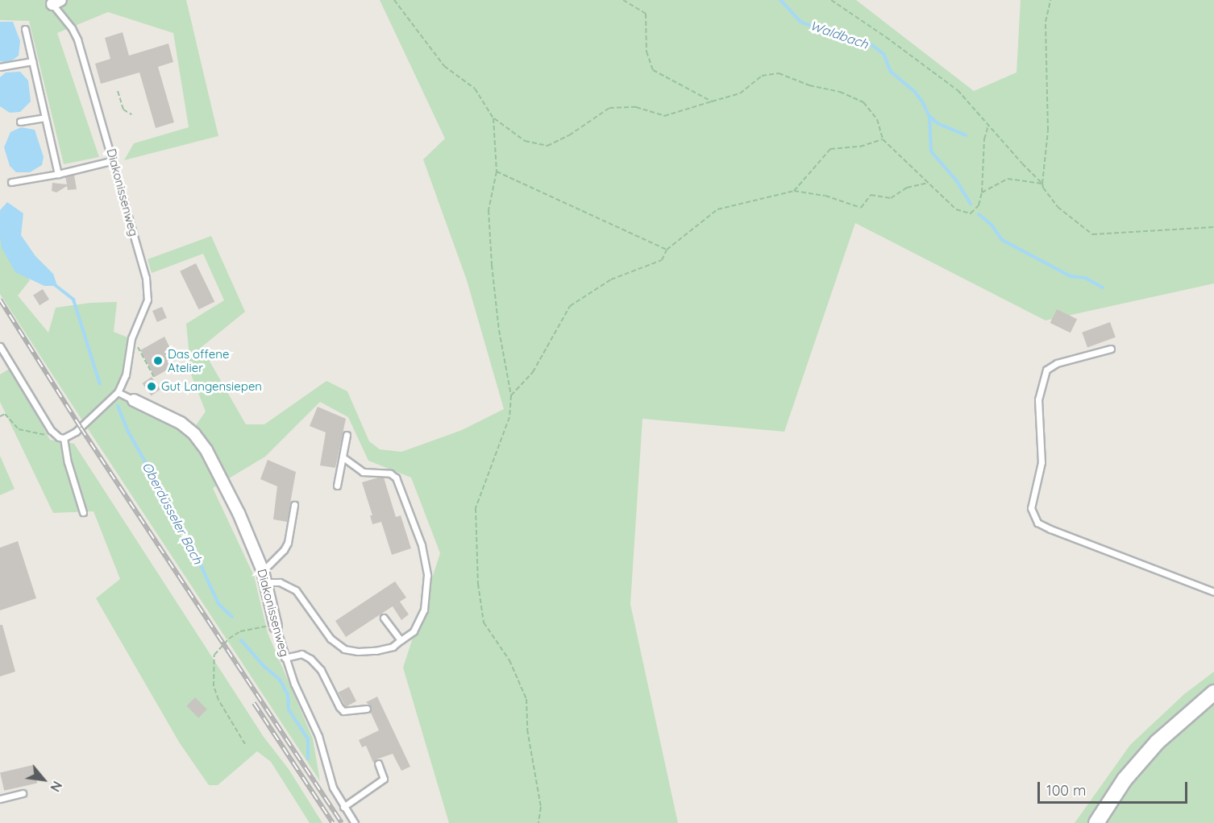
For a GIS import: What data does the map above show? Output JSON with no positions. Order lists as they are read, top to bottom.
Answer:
{
  "streets": {
    "street": ["Diakonissenweg"]
  },
  "water": ["Waldbach", "Oberdüsseler Bach"],
  "places": ["Das offene Atelier", "Gut Langensiepen"],
  "scale_bar": "100 m",
  "north": "bottom right"
}
